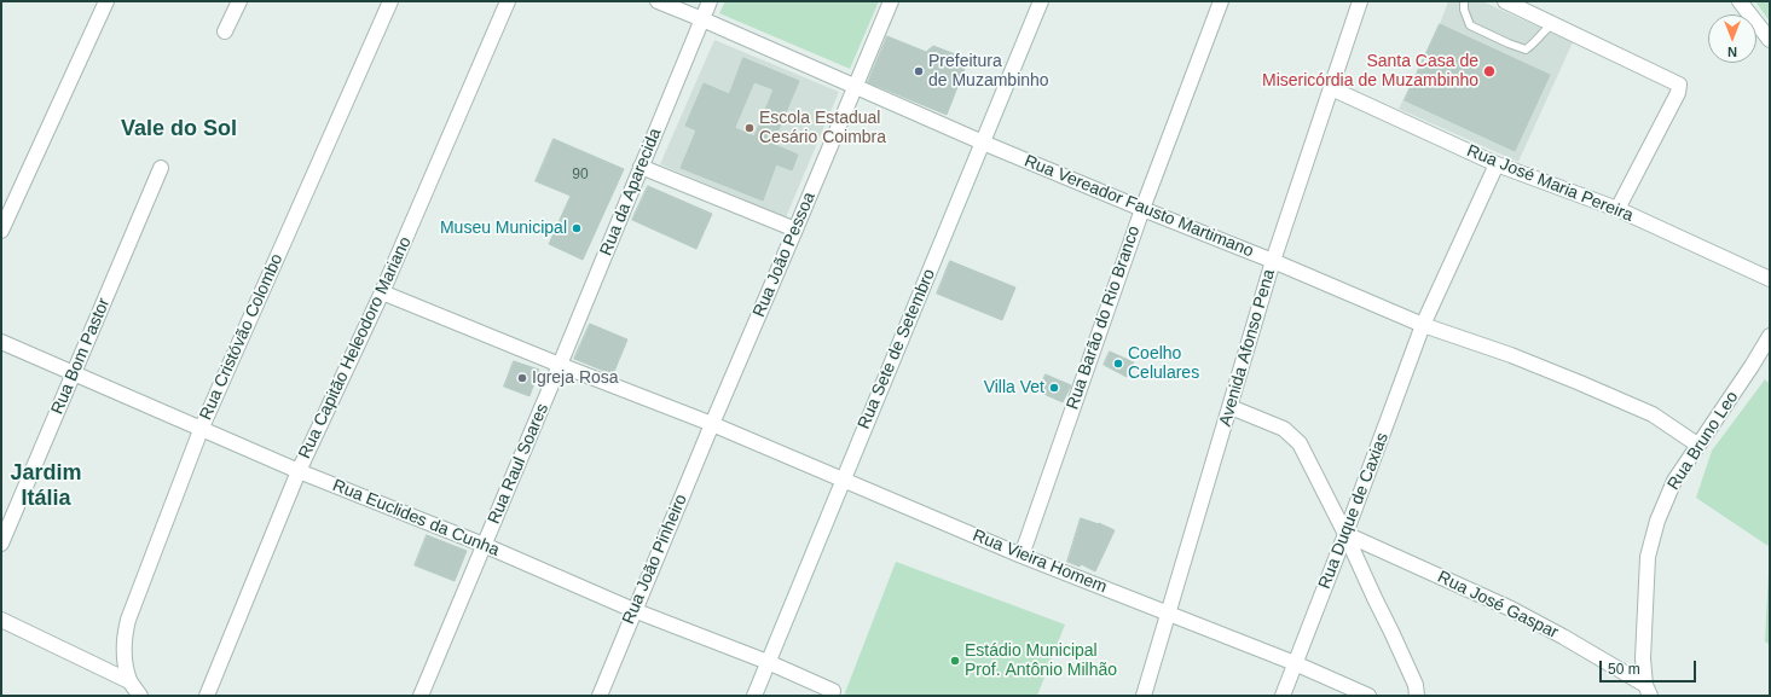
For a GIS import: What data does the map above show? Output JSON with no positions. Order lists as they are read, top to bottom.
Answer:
{
  "streets": {
    "street": [
      "Rua José Maria Pereira",
      "Rua da Aparecida",
      "Rua Vereador Fausto Martimano",
      "Rua João Pessoa",
      "Rua Barão do Rio Branco",
      "Rua Cristóvão Colombo",
      "Rua Capitão Heleodoro Mariano",
      "Avenida Afonso Pena",
      "Rua Sete de Setembro",
      "Rua Bom Pastor",
      "Rua Bruno Leo",
      "Rua Raul Soares",
      "Rua Duque de Caxias",
      "Rua Euclides da Cunha",
      "Rua João Pinheiro",
      "Rua Vieira Homem",
      "Rua José Gaspar"
    ]
  },
  "crossings": [
    ["Rua José Maria Pereira", "Avenida Afonso Pena"],
    ["Rua José Maria Pereira", "Rua Duque de Caxias"],
    ["Rua da Aparecida", "Rua Vereador Fausto Martimano"],
    ["Rua da Aparecida", "Rua Raul Soares"],
    ["Rua da Aparecida", "Rua Vieira Homem"],
    ["Rua Vereador Fausto Martimano", "Rua João Pessoa"],
    ["Rua Vereador Fausto Martimano", "Rua Barão do Rio Branco"],
    ["Rua Vereador Fausto Martimano", "Avenida Afonso Pena"],
    ["Rua Vereador Fausto Martimano", "Rua Sete de Setembro"],
    ["Rua Vereador Fausto Martimano", "Rua Bruno Leo"],
    ["Rua Vereador Fausto Martimano", "Rua Duque de Caxias"],
    ["Rua João Pessoa", "Rua João Pinheiro"],
    ["Rua João Pessoa", "Rua Vieira Homem"],
    ["Rua Barão do Rio Branco", "Rua Vieira Homem"],
    ["Rua Cristóvão Colombo", "Rua Euclides da Cunha"],
    ["Rua Capitão Heleodoro Mariano", "Rua Euclides da Cunha"],
    ["Rua Capitão Heleodoro Mariano", "Rua Vieira Homem"],
    ["Avenida Afonso Pena", "Rua Vieira Homem"],
    ["Rua Sete de Setembro", "Rua Euclides da Cunha"],
    ["Rua Sete de Setembro", "Rua Vieira Homem"],
    ["Rua Bom Pastor", "Rua Euclides da Cunha"],
    ["Rua Bruno Leo", "Rua José Gaspar"],
    ["Rua Raul Soares", "Rua Euclides da Cunha"],
    ["Rua Raul Soares", "Rua Vieira Homem"],
    ["Rua Duque de Caxias", "Rua Vieira Homem"],
    ["Rua Duque de Caxias", "Rua José Gaspar"],
    ["Rua Euclides da Cunha", "Rua João Pinheiro"],
    ["Rua João Pinheiro", "Rua Vieira Homem"]
  ],
  "districts": ["Vale do Sol", "Jardim Itália"],
  "places": [
    "Prefeitura de Muzambinho",
    "Santa Casa de Misericórdia de Muzambinho",
    "Escola Estadual Cesário Coimbra",
    "Museu Municipal",
    "Coelho Celulares",
    "Igreja Rosa",
    "Villa Vet",
    "Estádio Municipal Prof. Antônio Milhão"
  ],
  "house_numbers": ["90"],
  "scale_bar": "50 m",
  "north": "bottom"
}
